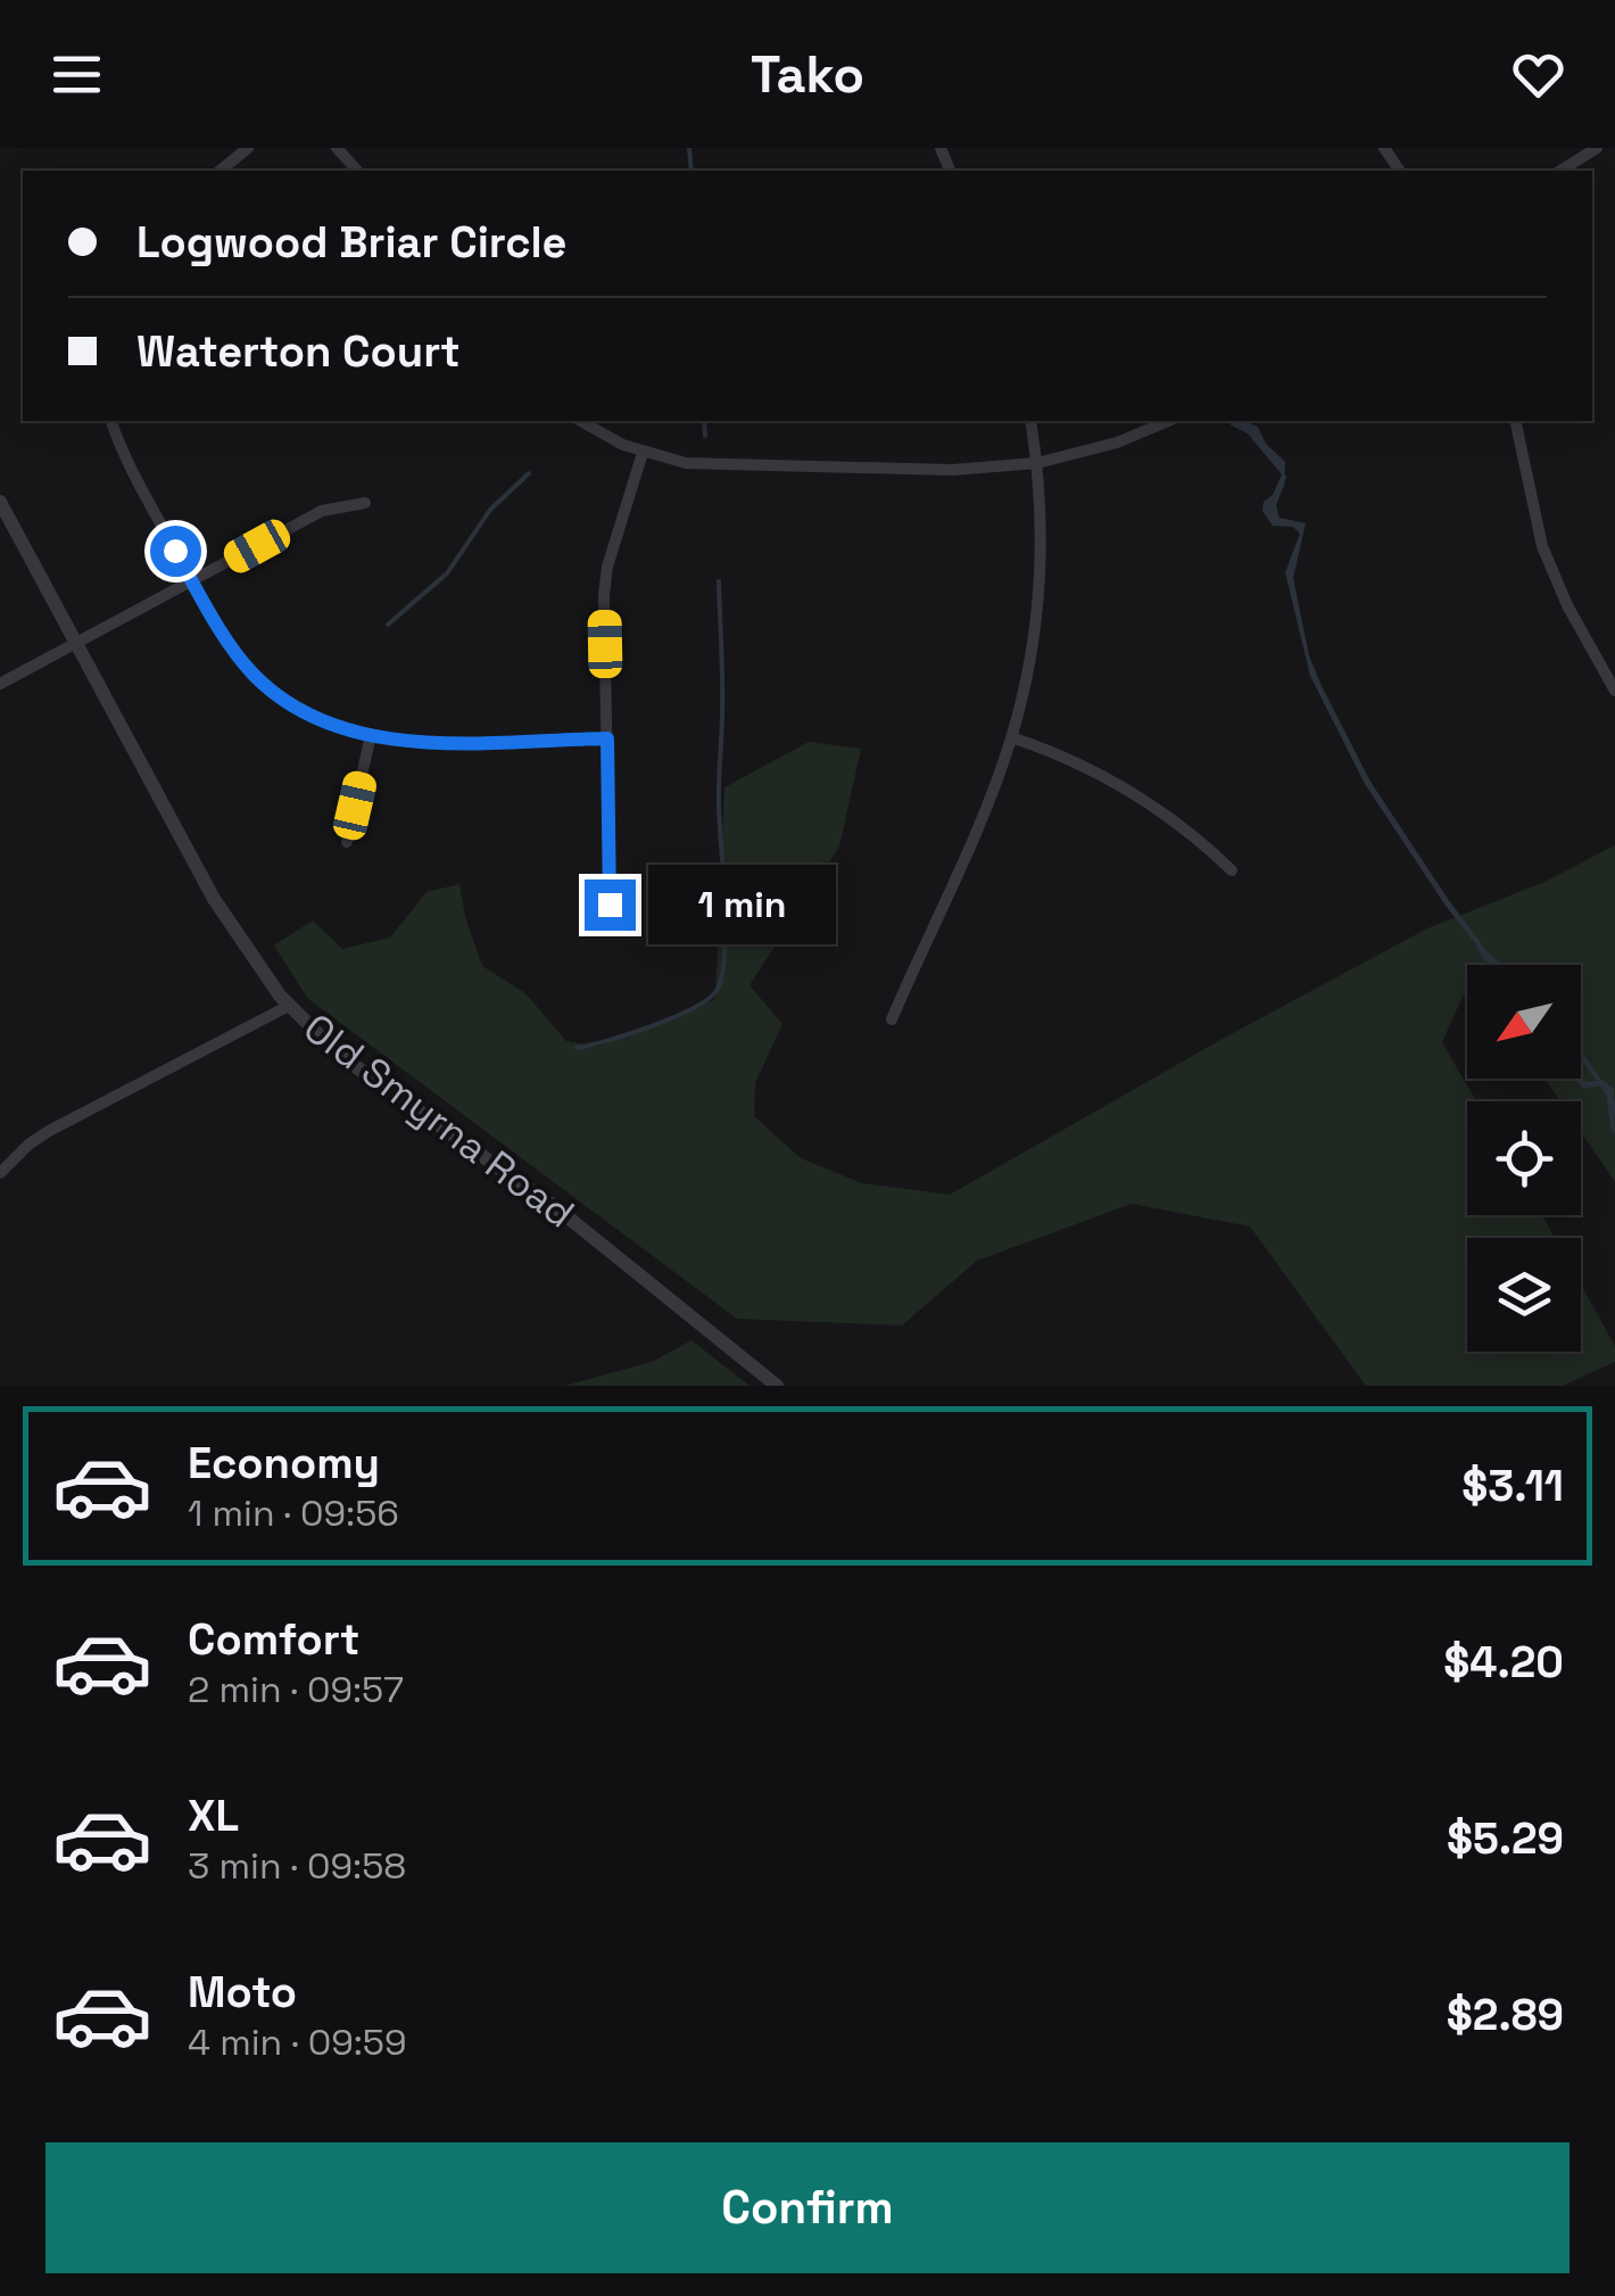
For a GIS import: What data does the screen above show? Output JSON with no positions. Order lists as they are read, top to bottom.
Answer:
{
  "streets": {
    "street": ["Old Smyrna Road"]
  },
  "north": "bottom left",
  "page": {
    "header": "Tako",
    "banner": ["Logwood Briar Circle", "Waterton Court"],
    "bubble": "1 min",
    "list": [
      {
        "name": "Economy",
        "note": "1 min · 09:56",
        "value": "$3.11"
      },
      {
        "name": "Comfort",
        "note": "2 min · 09:57",
        "value": "$4.20"
      },
      {
        "name": "XL",
        "note": "3 min · 09:58",
        "value": "$5.29"
      },
      {
        "name": "Moto",
        "note": "4 min · 09:59",
        "value": "$2.89"
      }
    ],
    "buttons": "Confirm"
  }
}
